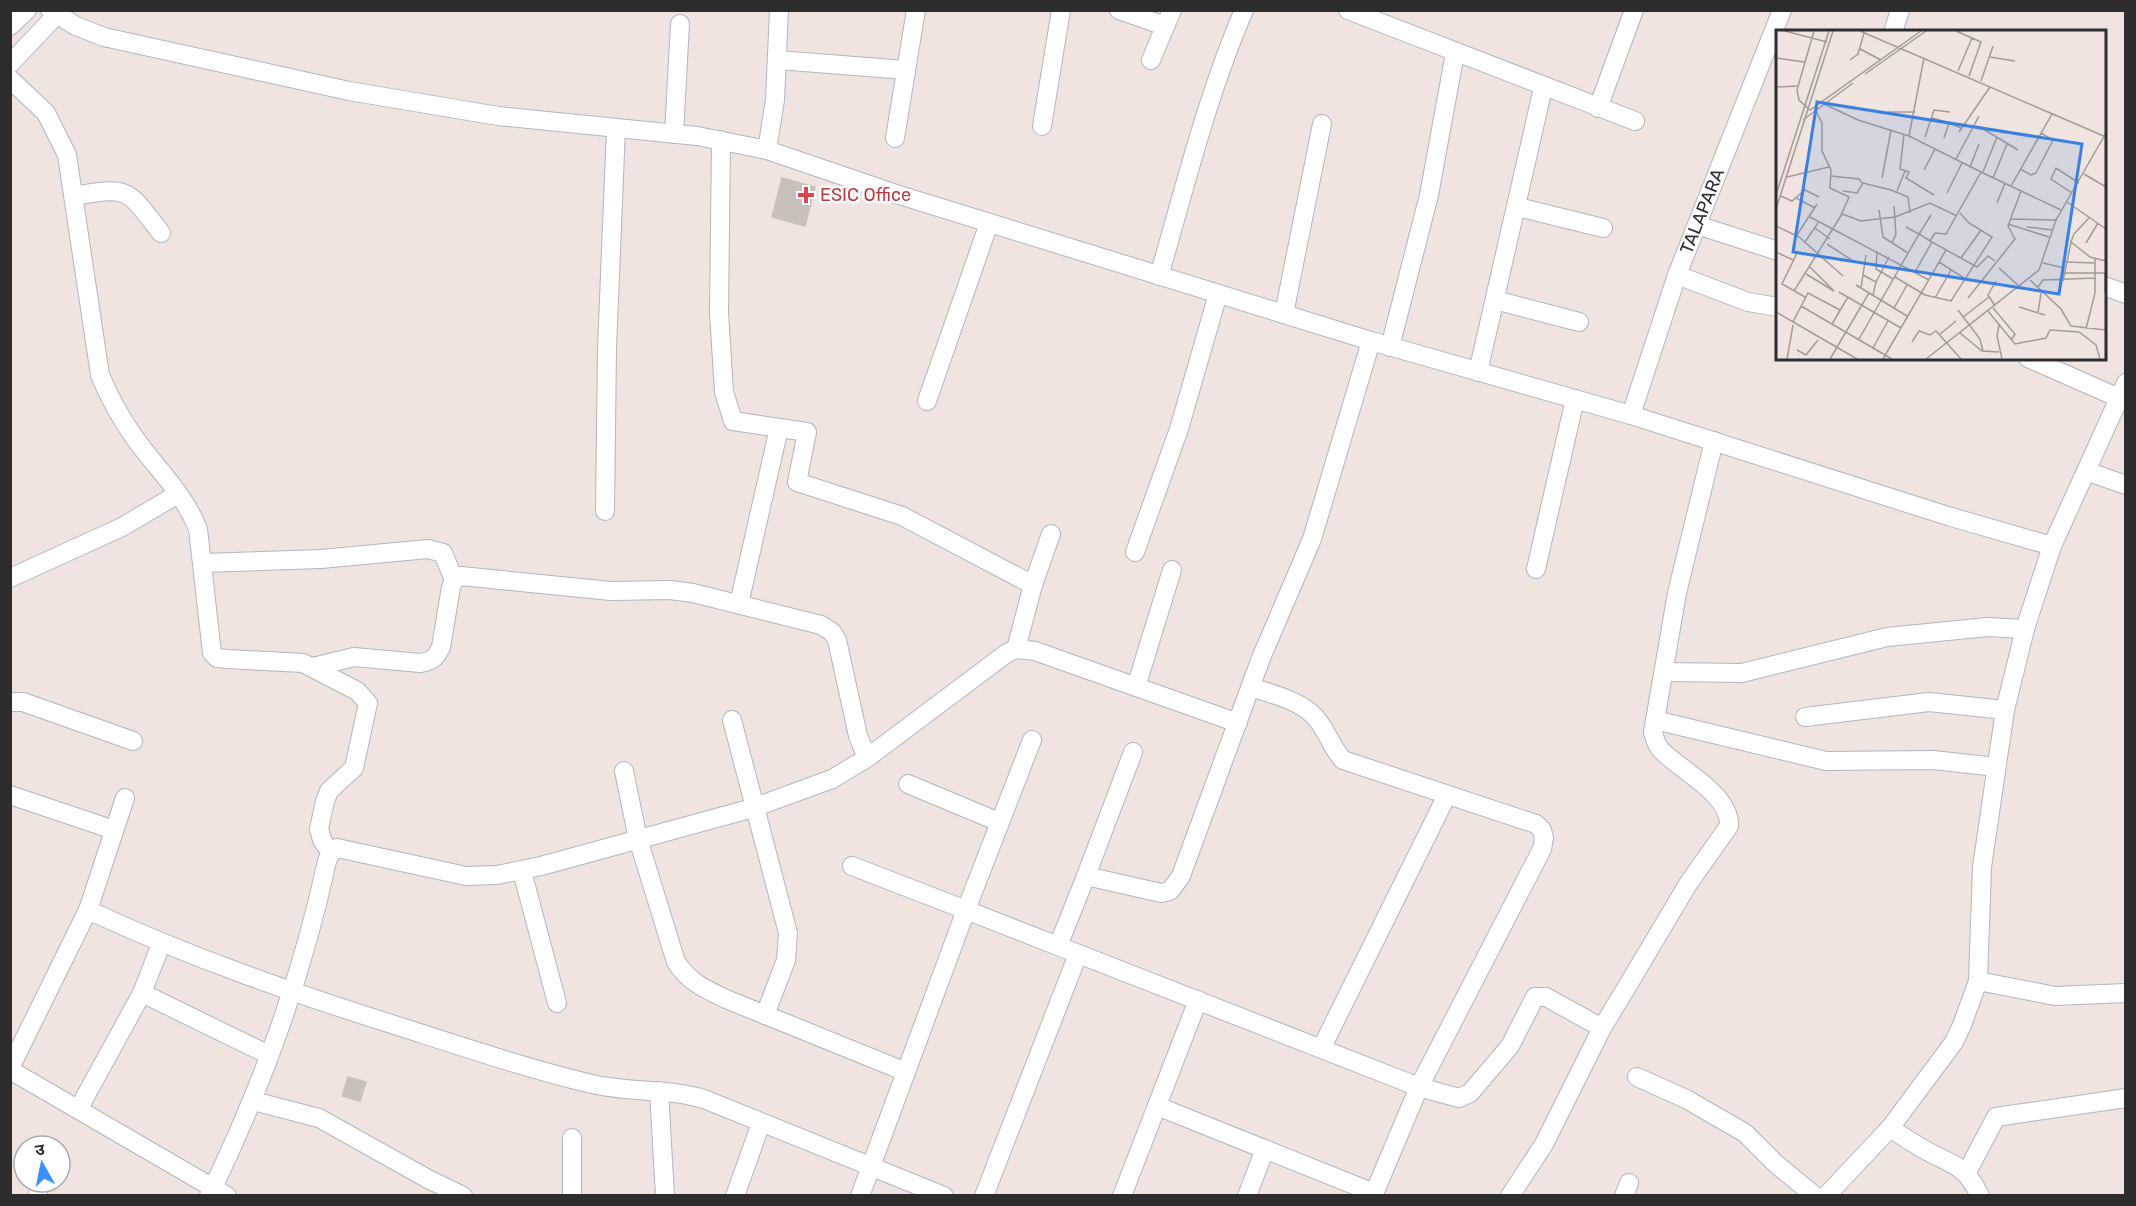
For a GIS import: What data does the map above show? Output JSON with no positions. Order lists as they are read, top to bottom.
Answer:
{
  "streets": {
    "street": ["TALAPARA"]
  },
  "places": {
    "health": ["ESIC Office"]
  },
  "north": "top"
}
